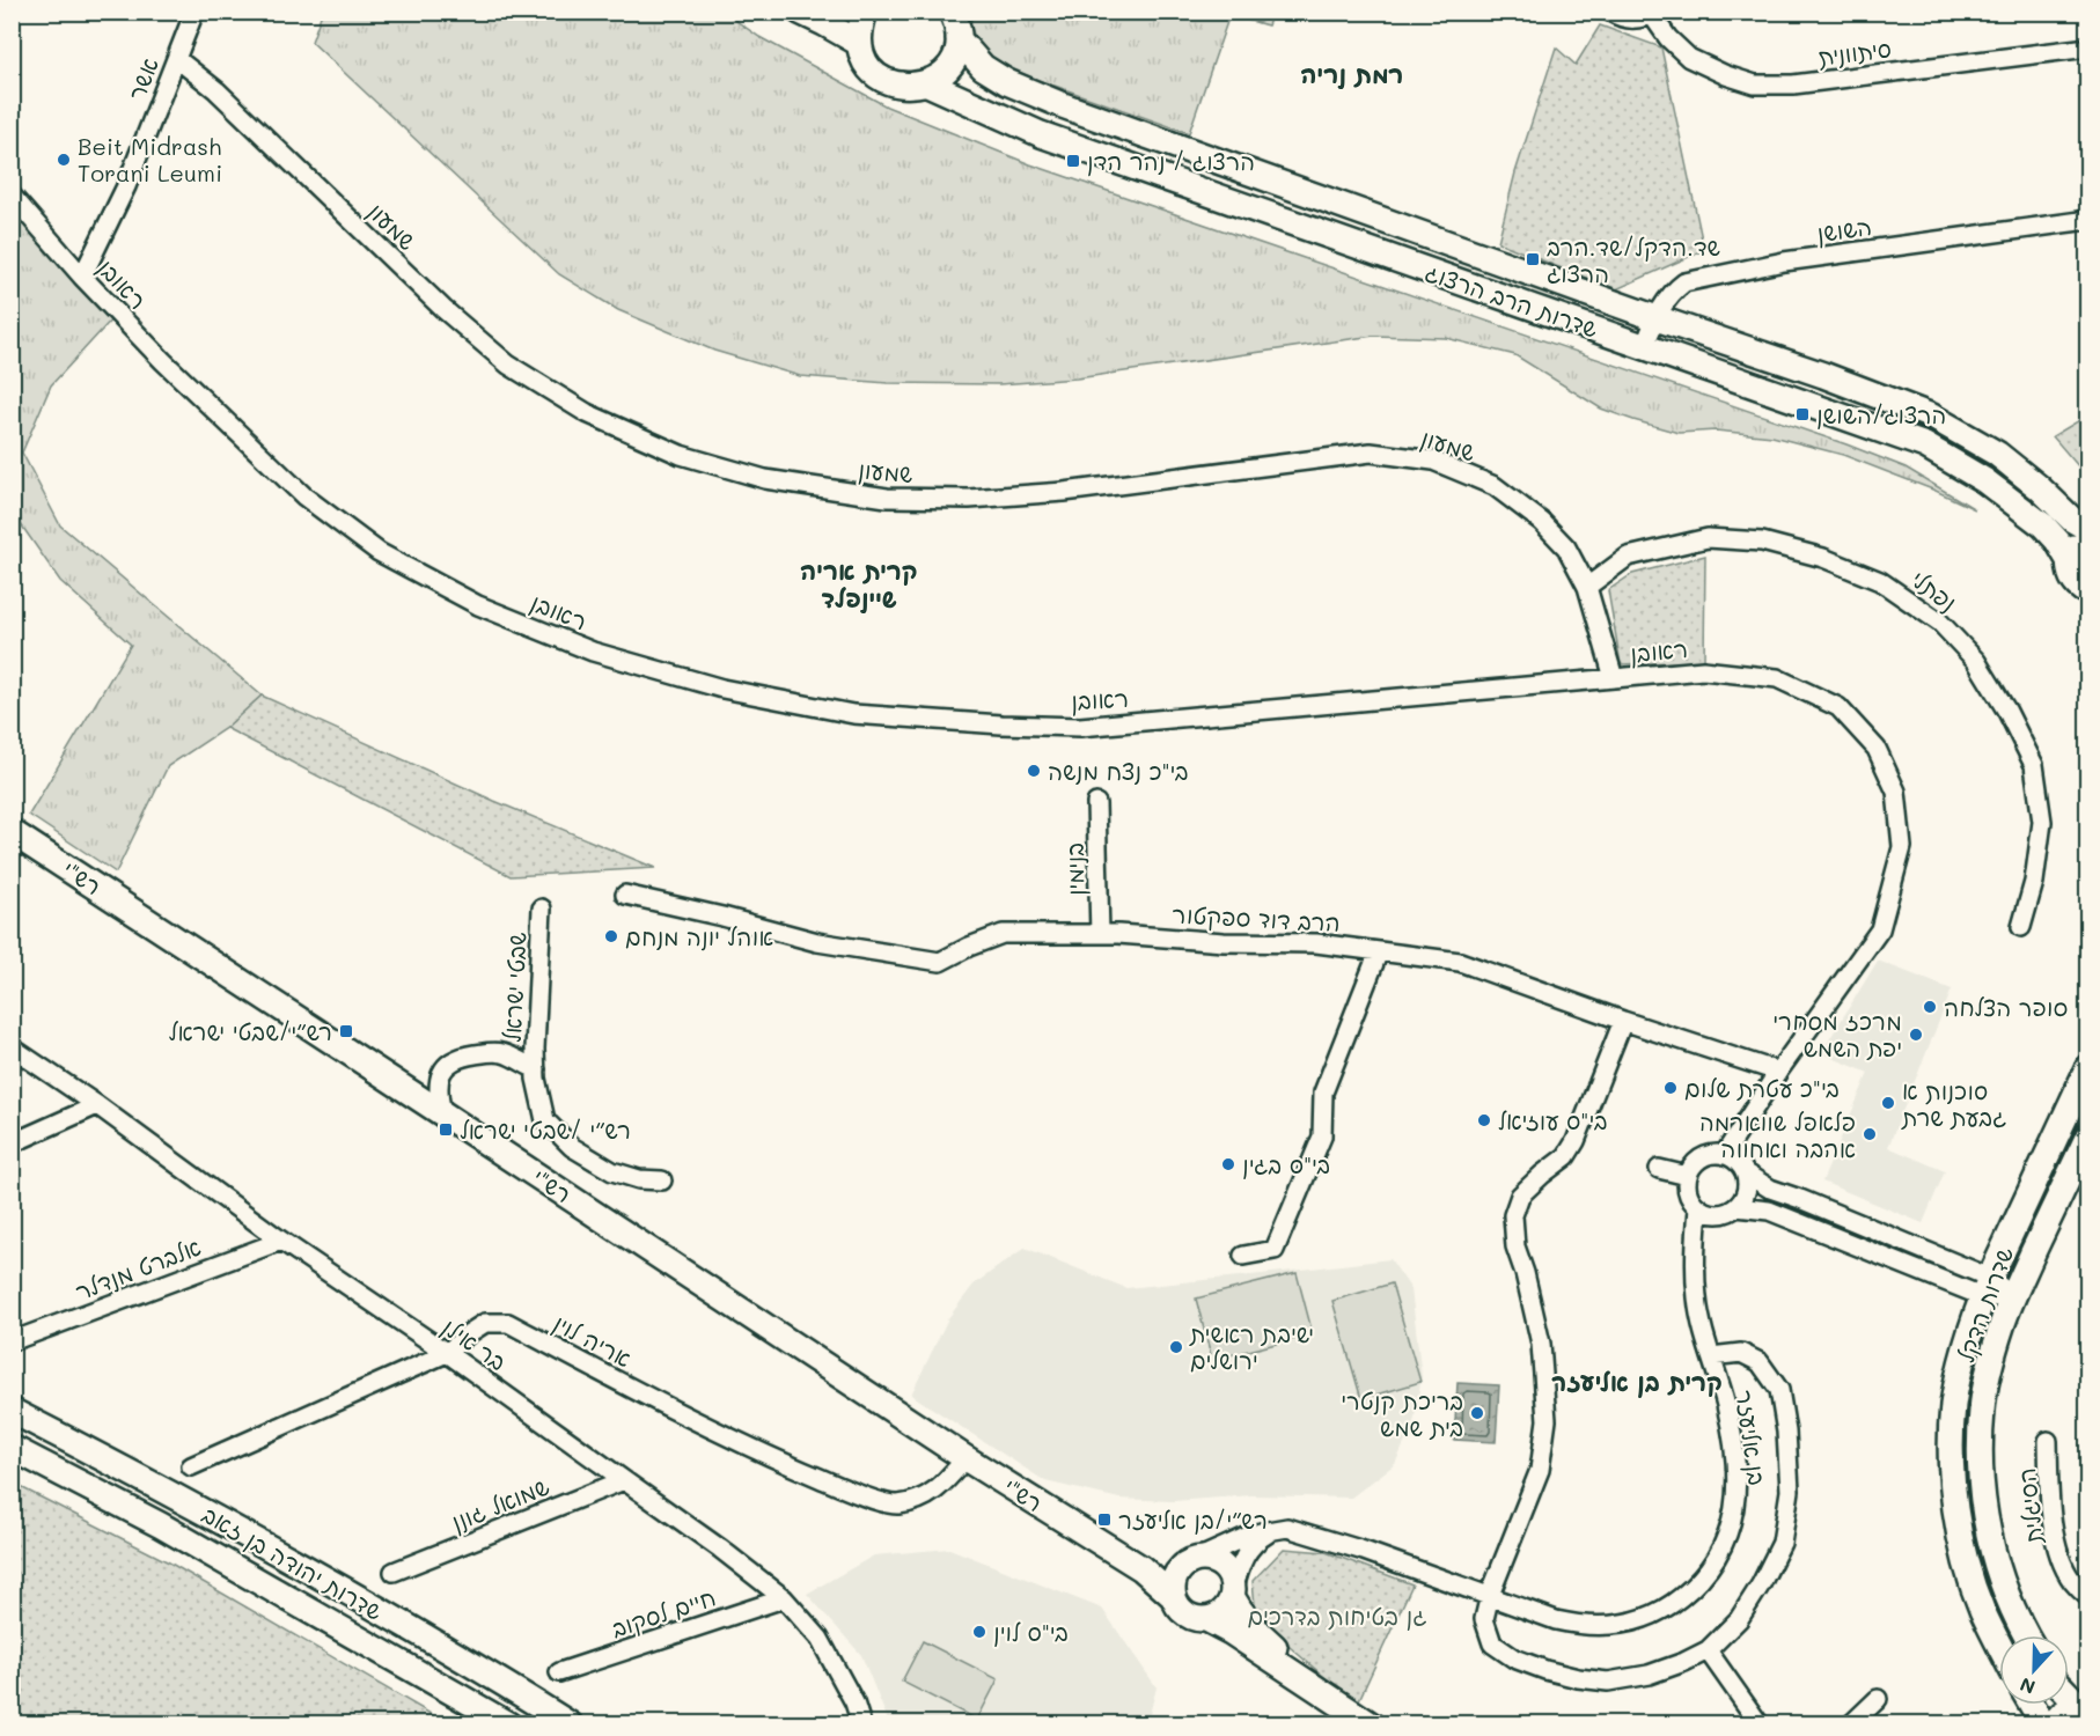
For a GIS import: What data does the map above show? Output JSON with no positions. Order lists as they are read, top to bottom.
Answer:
{
  "streets": {
    "main road": [
      "שדרות הרב הרצוג",
      "רש\"י",
      "שדרות הדקל",
      "שדרות יהודה בן זאב"
    ],
    "street": [
      "סיתוונית",
      "אשר",
      "שמעון",
      "השושן",
      "ראובן",
      "נפתלי",
      "בנימין",
      "הרב דוד ספקטור",
      "שבטי ישראל",
      "אלברט מנדלר",
      "אריה לוין",
      "בר אילן",
      "בן אליעזר",
      "שמואל גונן",
      "הסיגלית",
      "חיים לסקוב"
    ]
  },
  "crossings": [
    ["אשר", "שמעון"],
    ["אשר", "ראובן"],
    ["שמעון", "ראובן"],
    ["שמעון", "נפתלי"],
    ["השושן", "שדרות הרב הרצוג"],
    ["ראובן", "הרב דוד ספקטור"],
    ["ראובן", "בן אליעזר"],
    ["בנימין", "הרב דוד ספקטור"],
    ["רש\"י", "שבטי ישראל"],
    ["רש\"י", "אריה לוין"],
    ["רש\"י", "בן אליעזר"],
    ["אלברט מנדלר", "בר אילן"],
    ["אריה לוין", "בר אילן"],
    ["בר אילן", "שמואל גונן"],
    ["בר אילן", "חיים לסקוב"]
  ],
  "districts": ["רמת נריה", "קרית אריה שיינפלד", "קרית בן אליעזר"],
  "parks": ["גן בטיחות בדרכים"],
  "places": {
    "other": [
      "Beit Midrash Torani Leumi",
      "בי\"כ נצח מנשה",
      "אוהל יונה מנחם",
      "סופר הצלחה",
      "מרכז מסחרי יפת השמש",
      "בי\"כ עטרת שלום",
      "סוכנות א גבעת שרת",
      "בי\"ס עוזיאל",
      "פלאפל שווארמה אהבה ואחווה",
      "בי\"ס בגין",
      "ישיבת ראשית ירושלים",
      "בריכת קנטרי בית שמש",
      "בי\"ס לוין"
    ],
    "transit": [
      "הרצוג / נהר הדן",
      "שד.הדקל/שד.הרב הרצוג",
      "הרצוג/השושן",
      "רש״י/שבטי ישראל",
      "רש״י /שבטי ישראל",
      "רש״י/בן אליעזר"
    ]
  },
  "north": "bottom"
}
